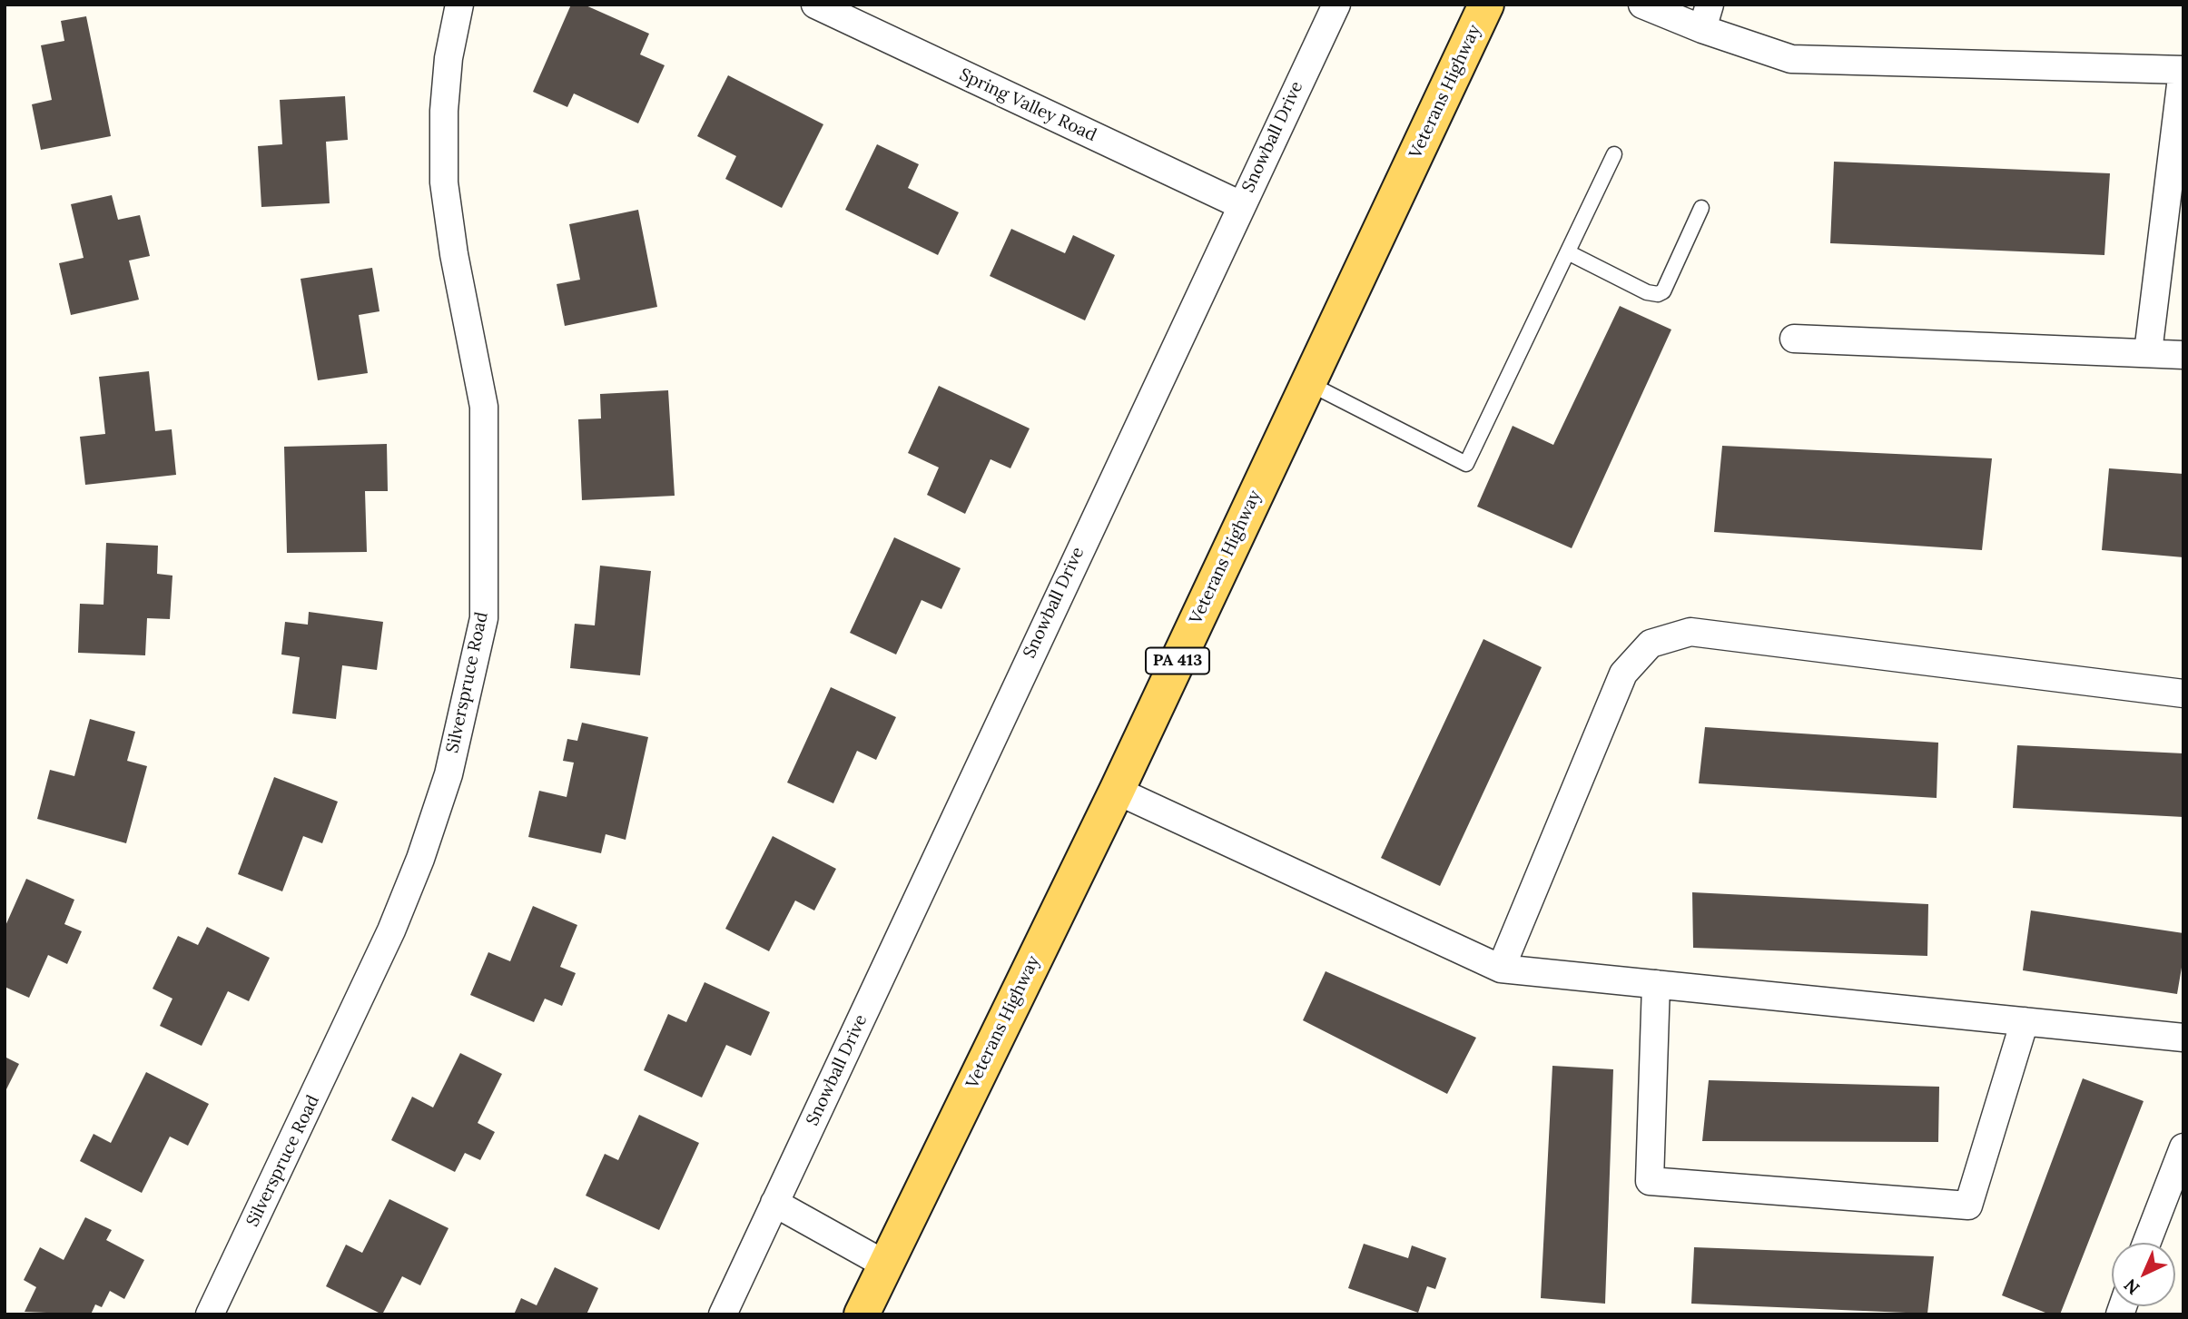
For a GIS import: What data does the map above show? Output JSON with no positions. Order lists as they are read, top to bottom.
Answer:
{
  "streets": {
    "main road": ["Veterans Highway", "PA 413"],
    "street": ["Spring Valley Road", "Snowball Drive", "Silverspruce Road"]
  },
  "crossings": [
    ["Spring Valley Road", "Snowball Drive"]
  ],
  "north": "bottom left"
}
